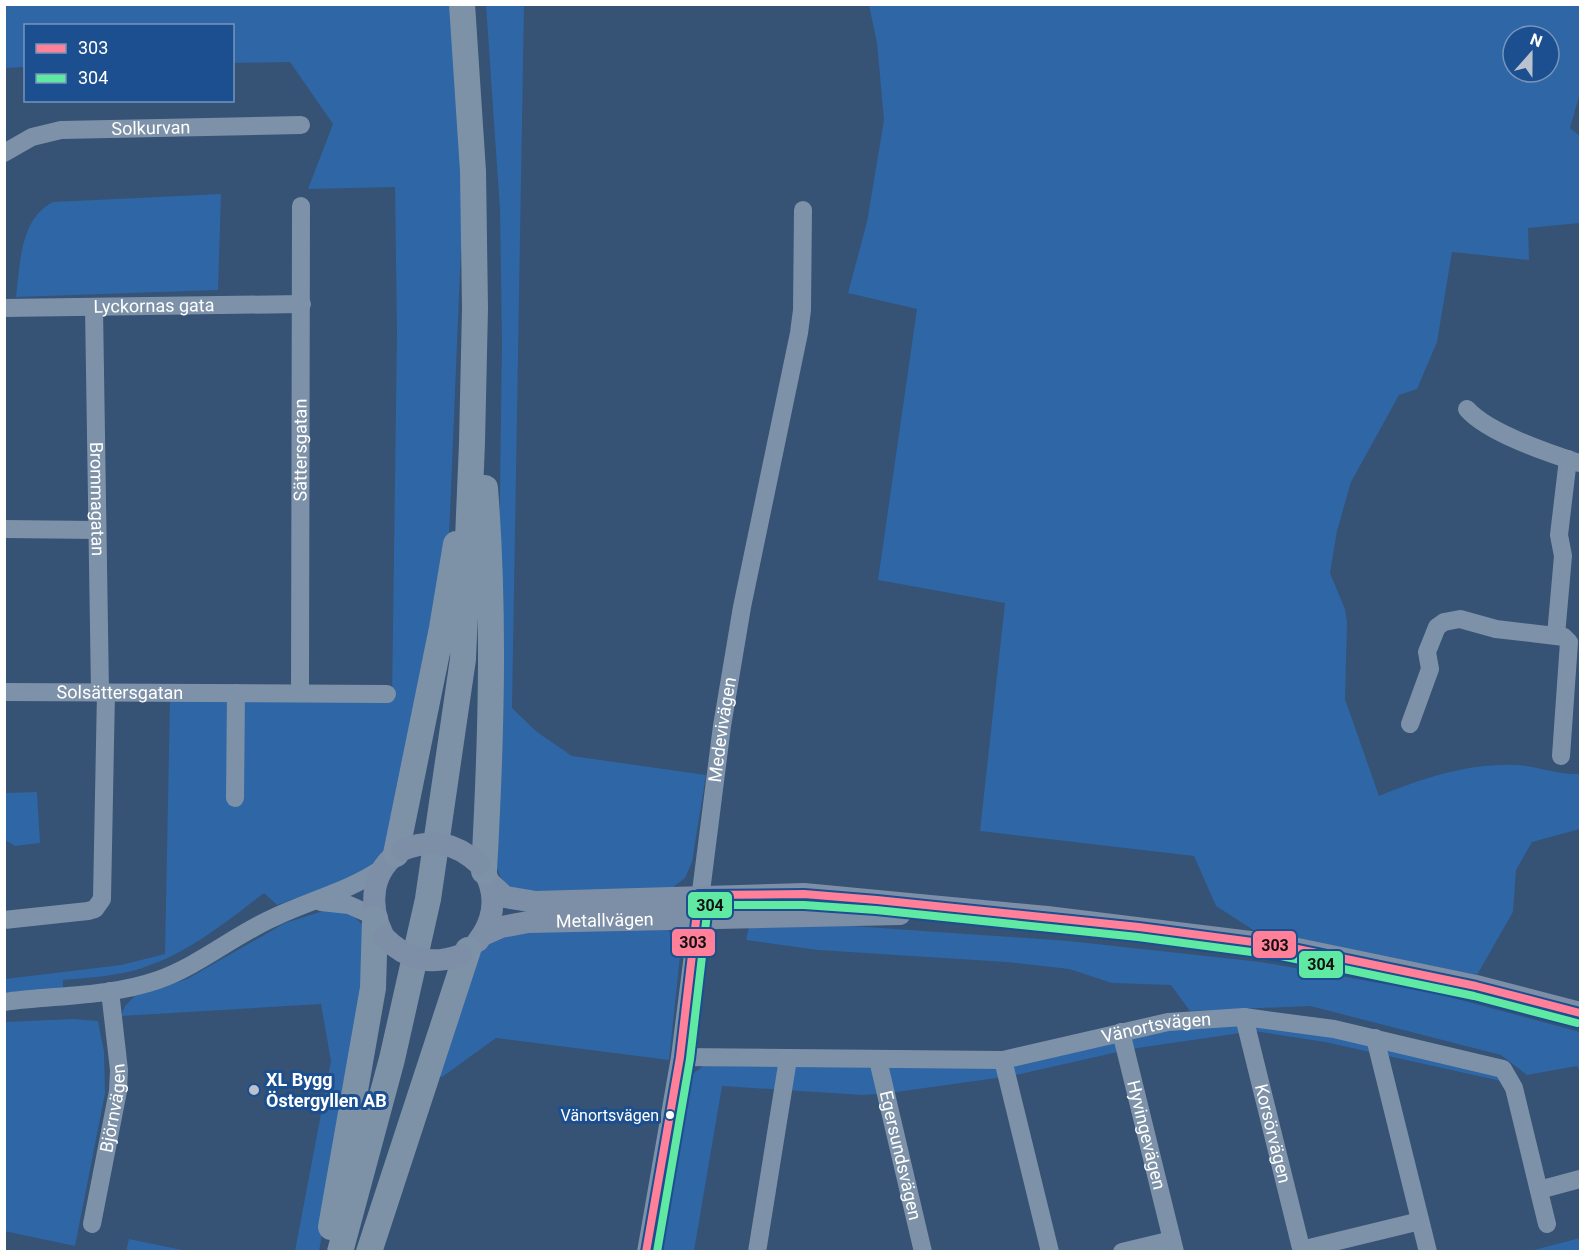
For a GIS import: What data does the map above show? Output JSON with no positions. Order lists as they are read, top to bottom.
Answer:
{
  "streets": {
    "main road": ["Metallvägen"],
    "street": [
      "Solkurvan",
      "Lyckornas gata",
      "Sättersgatan",
      "Brommagatan",
      "Solsättersgatan",
      "Medevivägen",
      "Vänortsvägen",
      "Björnvägen",
      "Korsörvägen",
      "Hyvingevägen",
      "Egersundsvägen"
    ]
  },
  "crossings": [
    ["Lyckornas gata", "Sättersgatan"],
    ["Lyckornas gata", "Brommagatan"],
    ["Sättersgatan", "Solsättersgatan"],
    ["Brommagatan", "Solsättersgatan"],
    ["Medevivägen", "Metallvägen"],
    ["Medevivägen", "Vänortsvägen"],
    ["Vänortsvägen", "Korsörvägen"],
    ["Vänortsvägen", "Hyvingevägen"],
    ["Vänortsvägen", "Egersundsvägen"]
  ],
  "places": ["XL Bygg Östergyllen AB", "Vänortsvägen"],
  "lines": ["transit line 303", "transit line 304"],
  "legend": ["303", "304"],
  "north": "top"
}
